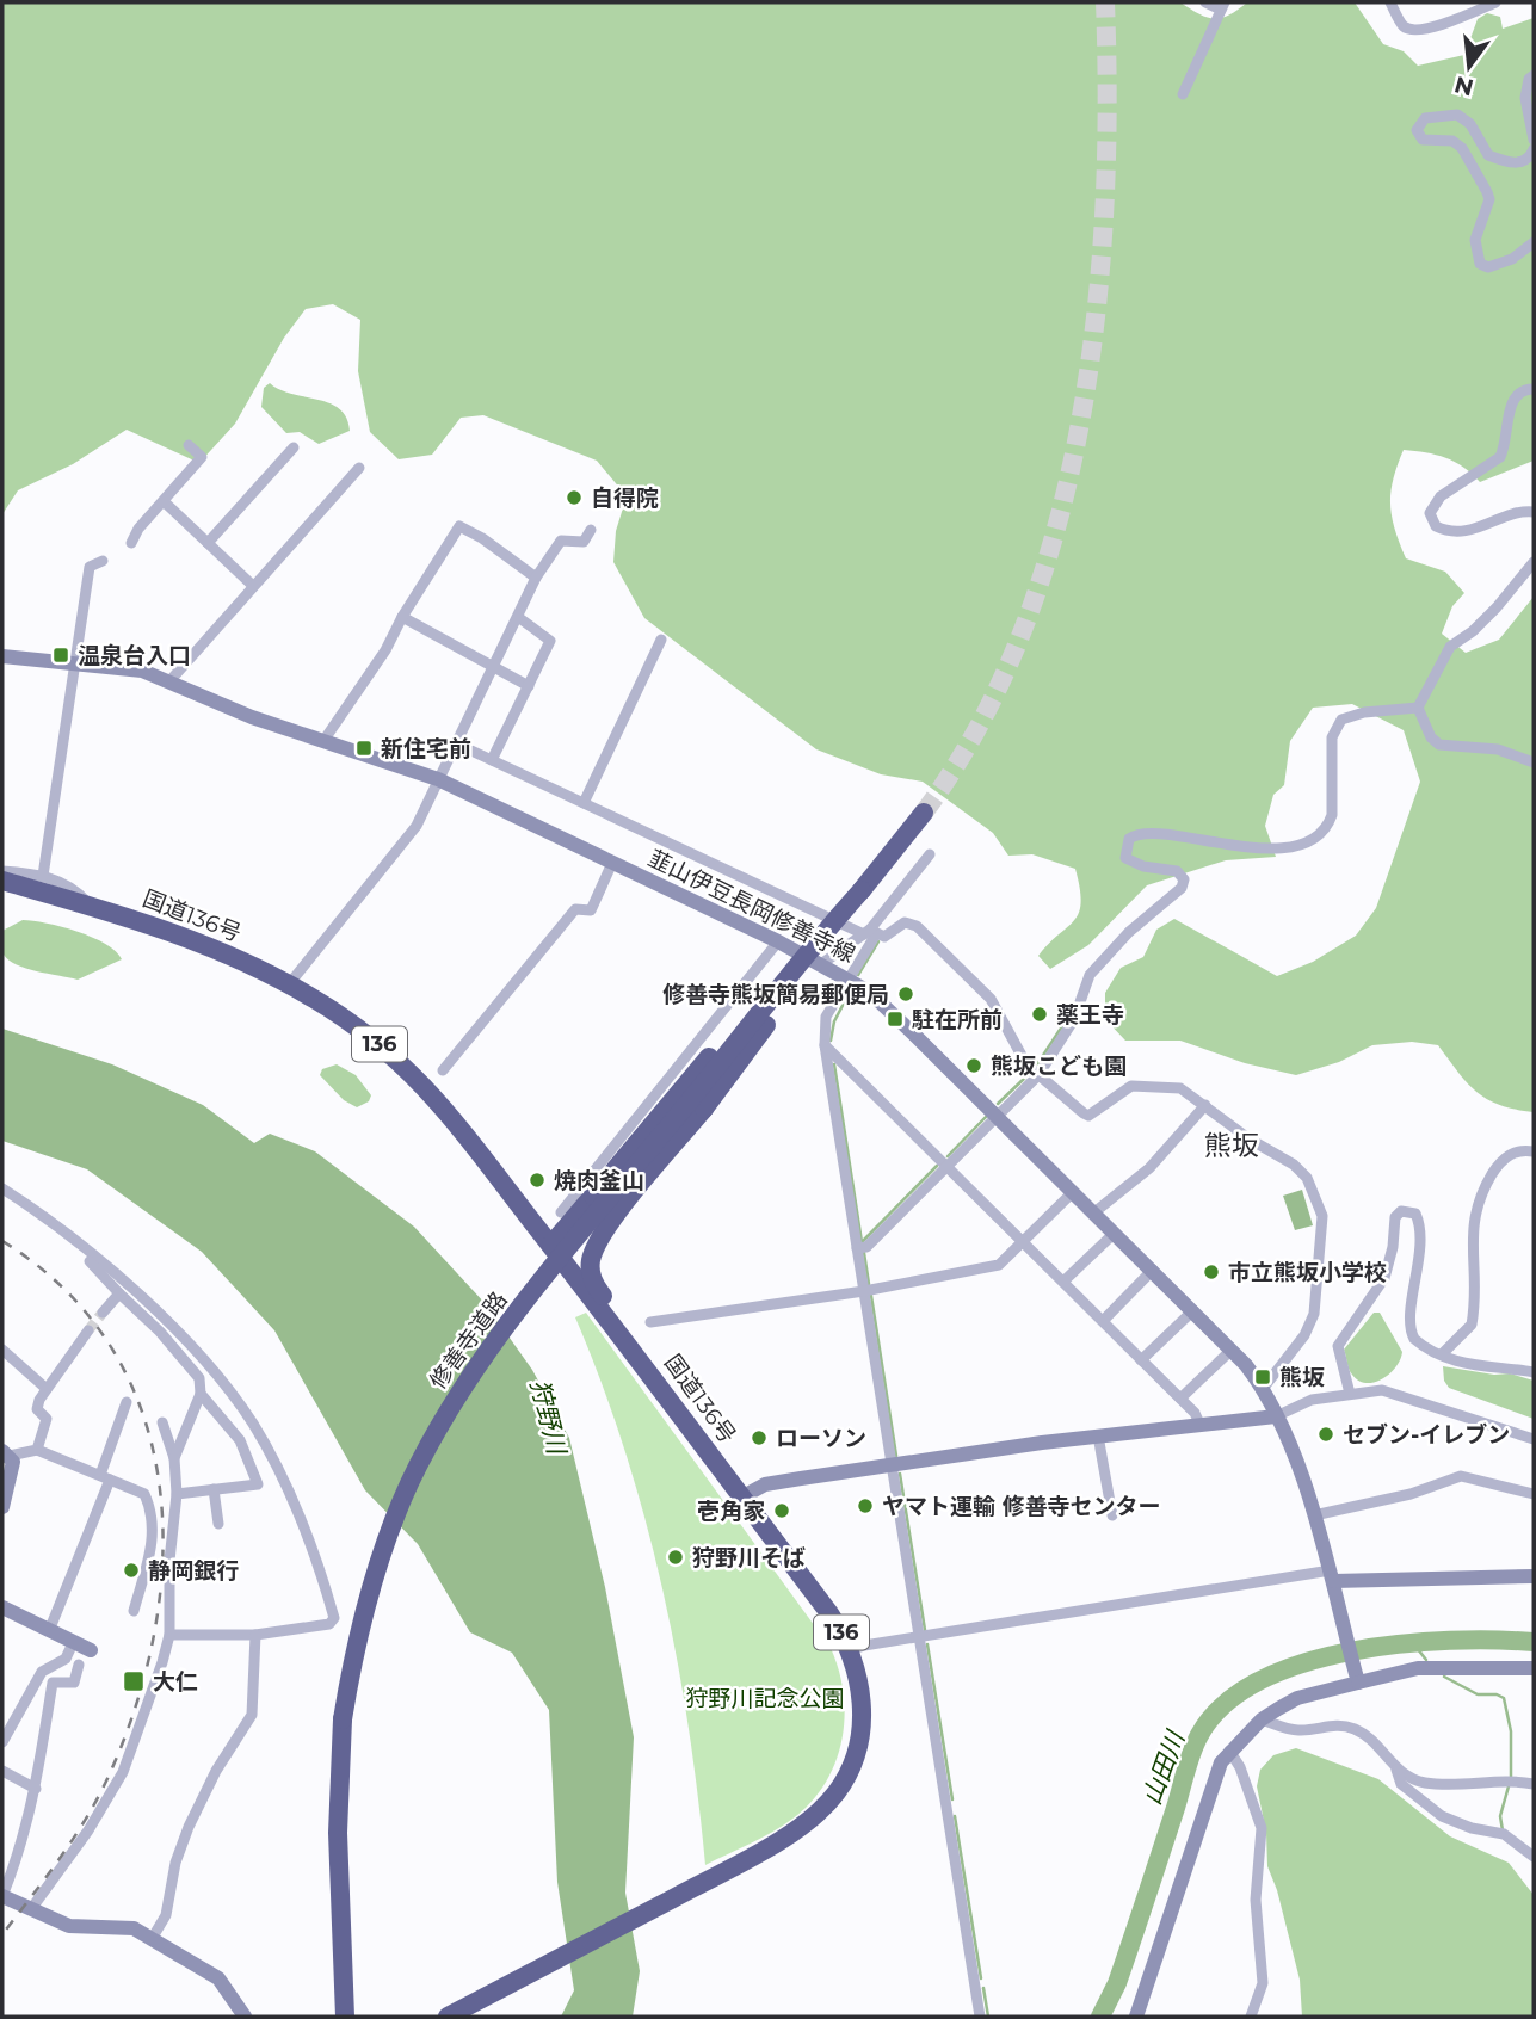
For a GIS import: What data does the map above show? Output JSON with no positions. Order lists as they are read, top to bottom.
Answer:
{
  "streets": {
    "highway": ["国道136号", "136", "修善寺道路"],
    "main road": ["韮山伊豆長岡修善寺線"]
  },
  "districts": ["熊坂"],
  "water": ["狩野川", "山田川"],
  "parks": ["狩野川記念公園"],
  "places": {
    "other": [
      "自得院",
      "修善寺熊坂簡易郵便局",
      "薬王寺",
      "熊坂こども園",
      "焼肉釜山",
      "市立熊坂小学校",
      "セブン-イレブン",
      "ローソン",
      "ヤマト運輸 修善寺センター",
      "壱角家",
      "狩野川そば",
      "静岡銀行"
    ],
    "transit": [
      "温泉台入口",
      "新住宅前",
      "駐在所前",
      "熊坂",
      "大仁"
    ]
  },
  "north": "bottom"
}
